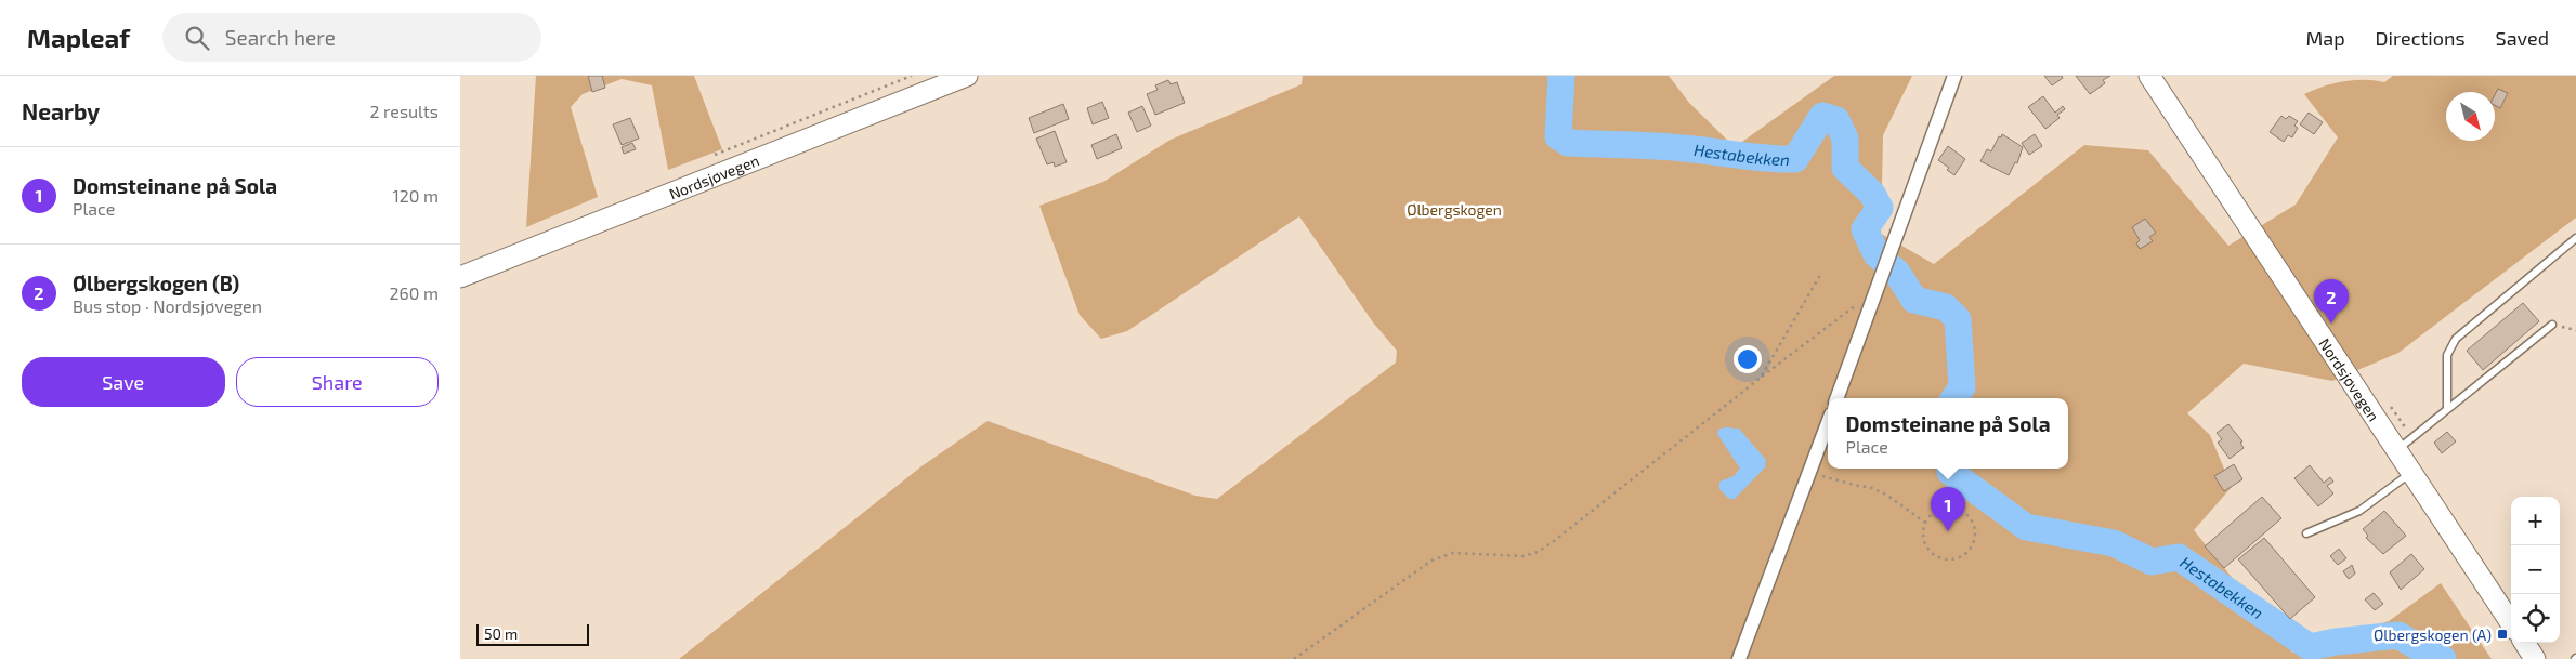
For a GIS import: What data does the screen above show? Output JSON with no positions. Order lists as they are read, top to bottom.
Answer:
{
  "streets": {
    "main road": ["Nordsjøvegen"]
  },
  "water": ["Hestabekken"],
  "parks": ["Ølbergskogen"],
  "places": {
    "transit": ["Ølbergskogen (A)"]
  },
  "scale_bar": "50 m",
  "north": "bottom right",
  "page": {
    "header": "Mapleaf",
    "search": "Search here",
    "nav": ["Map", "Directions", "Saved"],
    "heading": ["Nearby", "2 results"],
    "list": [
      {
        "mark": "1",
        "name": "Domsteinane på Sola",
        "note": "Place",
        "value": "120 m"
      },
      {
        "mark": "2",
        "name": "Ølbergskogen (B)",
        "note": "Bus stop · Nordsjøvegen",
        "value": "260 m"
      }
    ],
    "pins": ["2", "1"],
    "buttons": ["Save", "Share"],
    "popup": ["Domsteinane på Sola", "Place"],
    "map_buttons": ["+", "−"],
    "scale": "50 m"
  }
}
